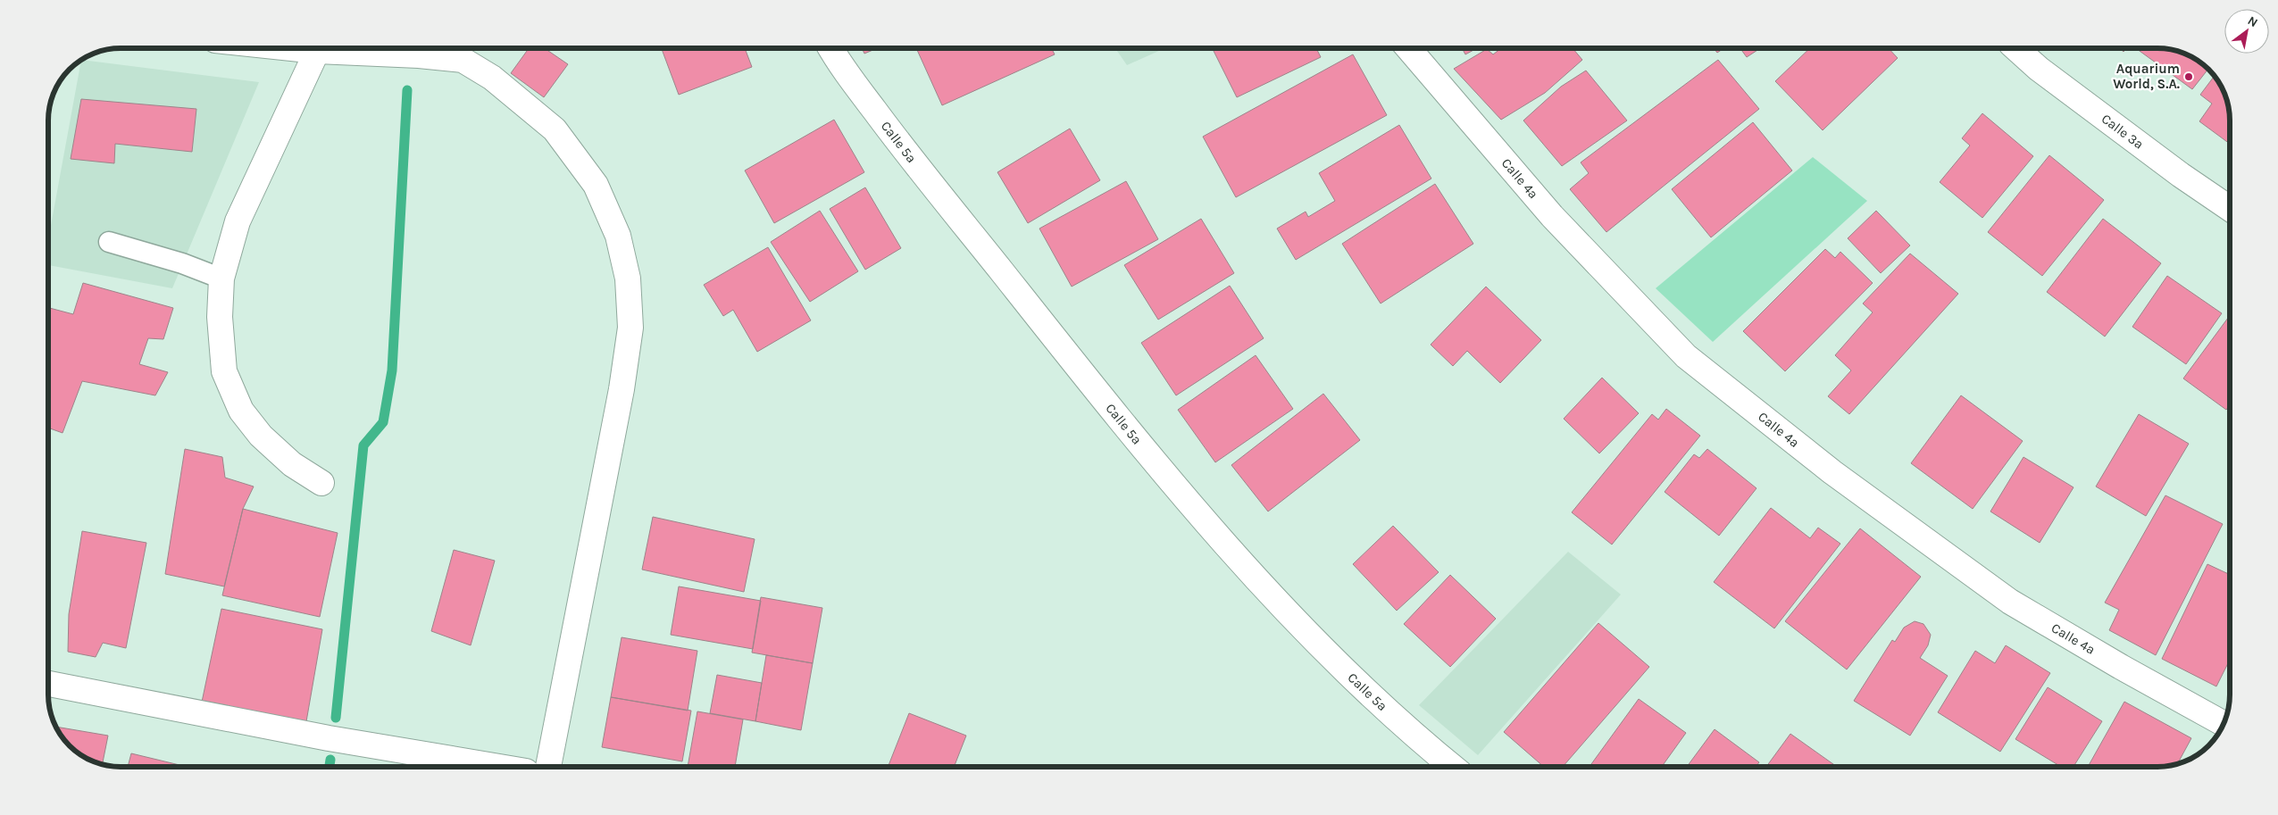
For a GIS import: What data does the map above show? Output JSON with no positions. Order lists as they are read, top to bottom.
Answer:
{
  "streets": {
    "street": ["Calle 3a", "Calle 5a", "Calle 4a"]
  },
  "places": ["Aquarium World, S.A."],
  "north": "top right"
}
